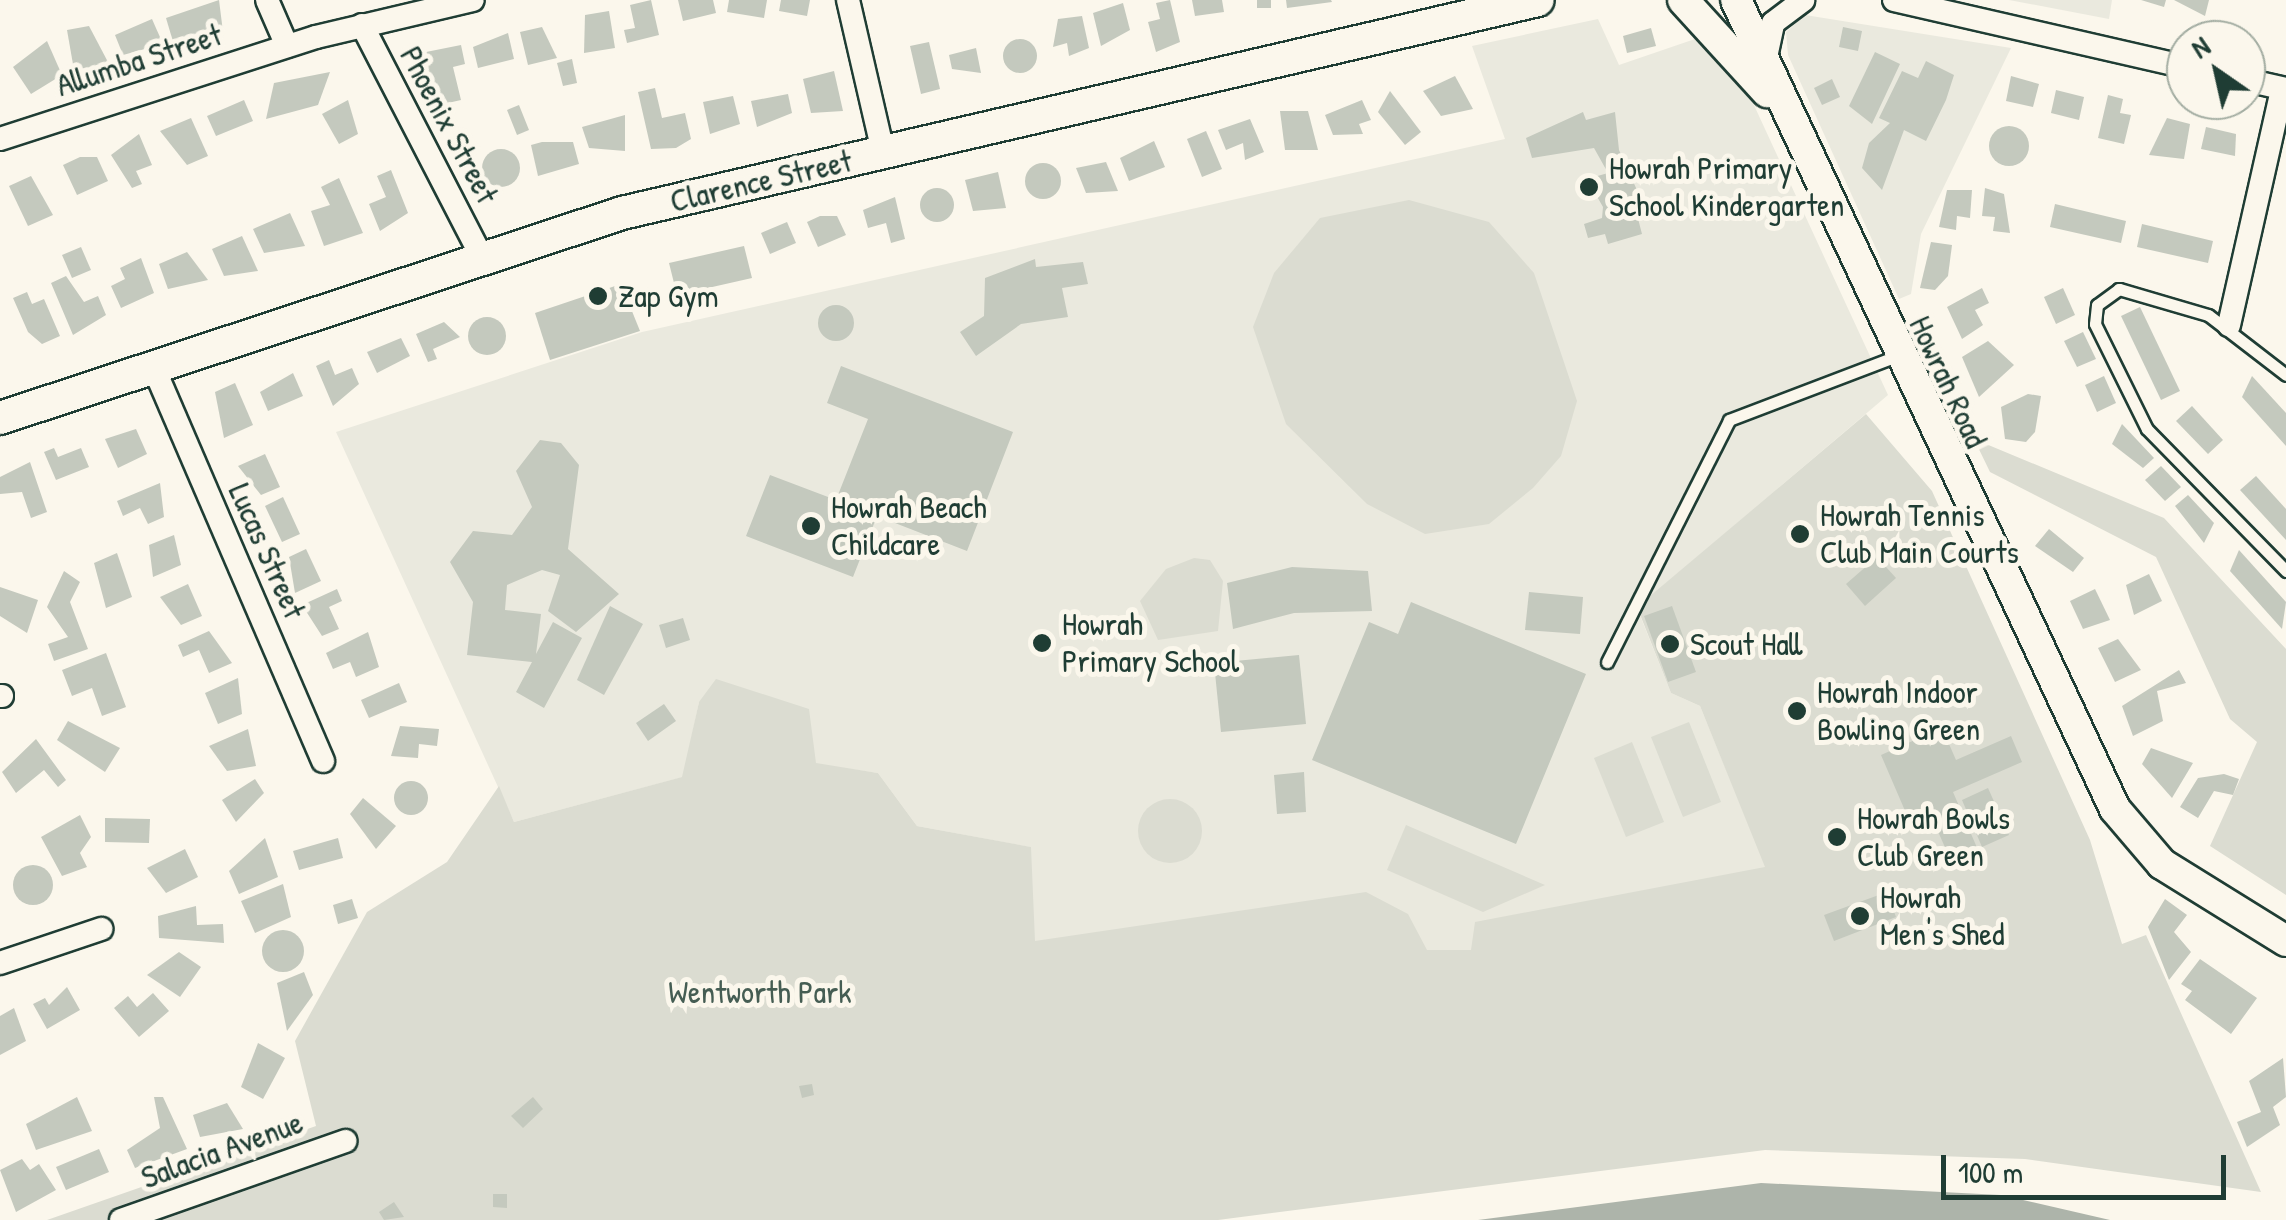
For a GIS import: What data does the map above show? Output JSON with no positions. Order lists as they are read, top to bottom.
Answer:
{
  "streets": {
    "main road": ["Clarence Street"],
    "street": [
      "Allumba Street",
      "Phoenix Street",
      "Howrah Road",
      "Lucas Street",
      "Salacia Avenue"
    ]
  },
  "crossings": [
    ["Allumba Street", "Phoenix Street"],
    ["Phoenix Street", "Clarence Street"],
    ["Clarence Street", "Lucas Street"]
  ],
  "parks": ["Wentworth Park"],
  "places": [
    "Howrah Primary School Kindergarten",
    "Zap Gym",
    "Howrah Beach Childcare",
    "Howrah Tennis Club Main Courts",
    "Howrah Primary School",
    "Scout Hall",
    "Howrah Indoor Bowling Green",
    "Howrah Bowls Club Green",
    "Howrah Men's Shed"
  ],
  "scale_bar": "100 m",
  "north": "top left"
}
